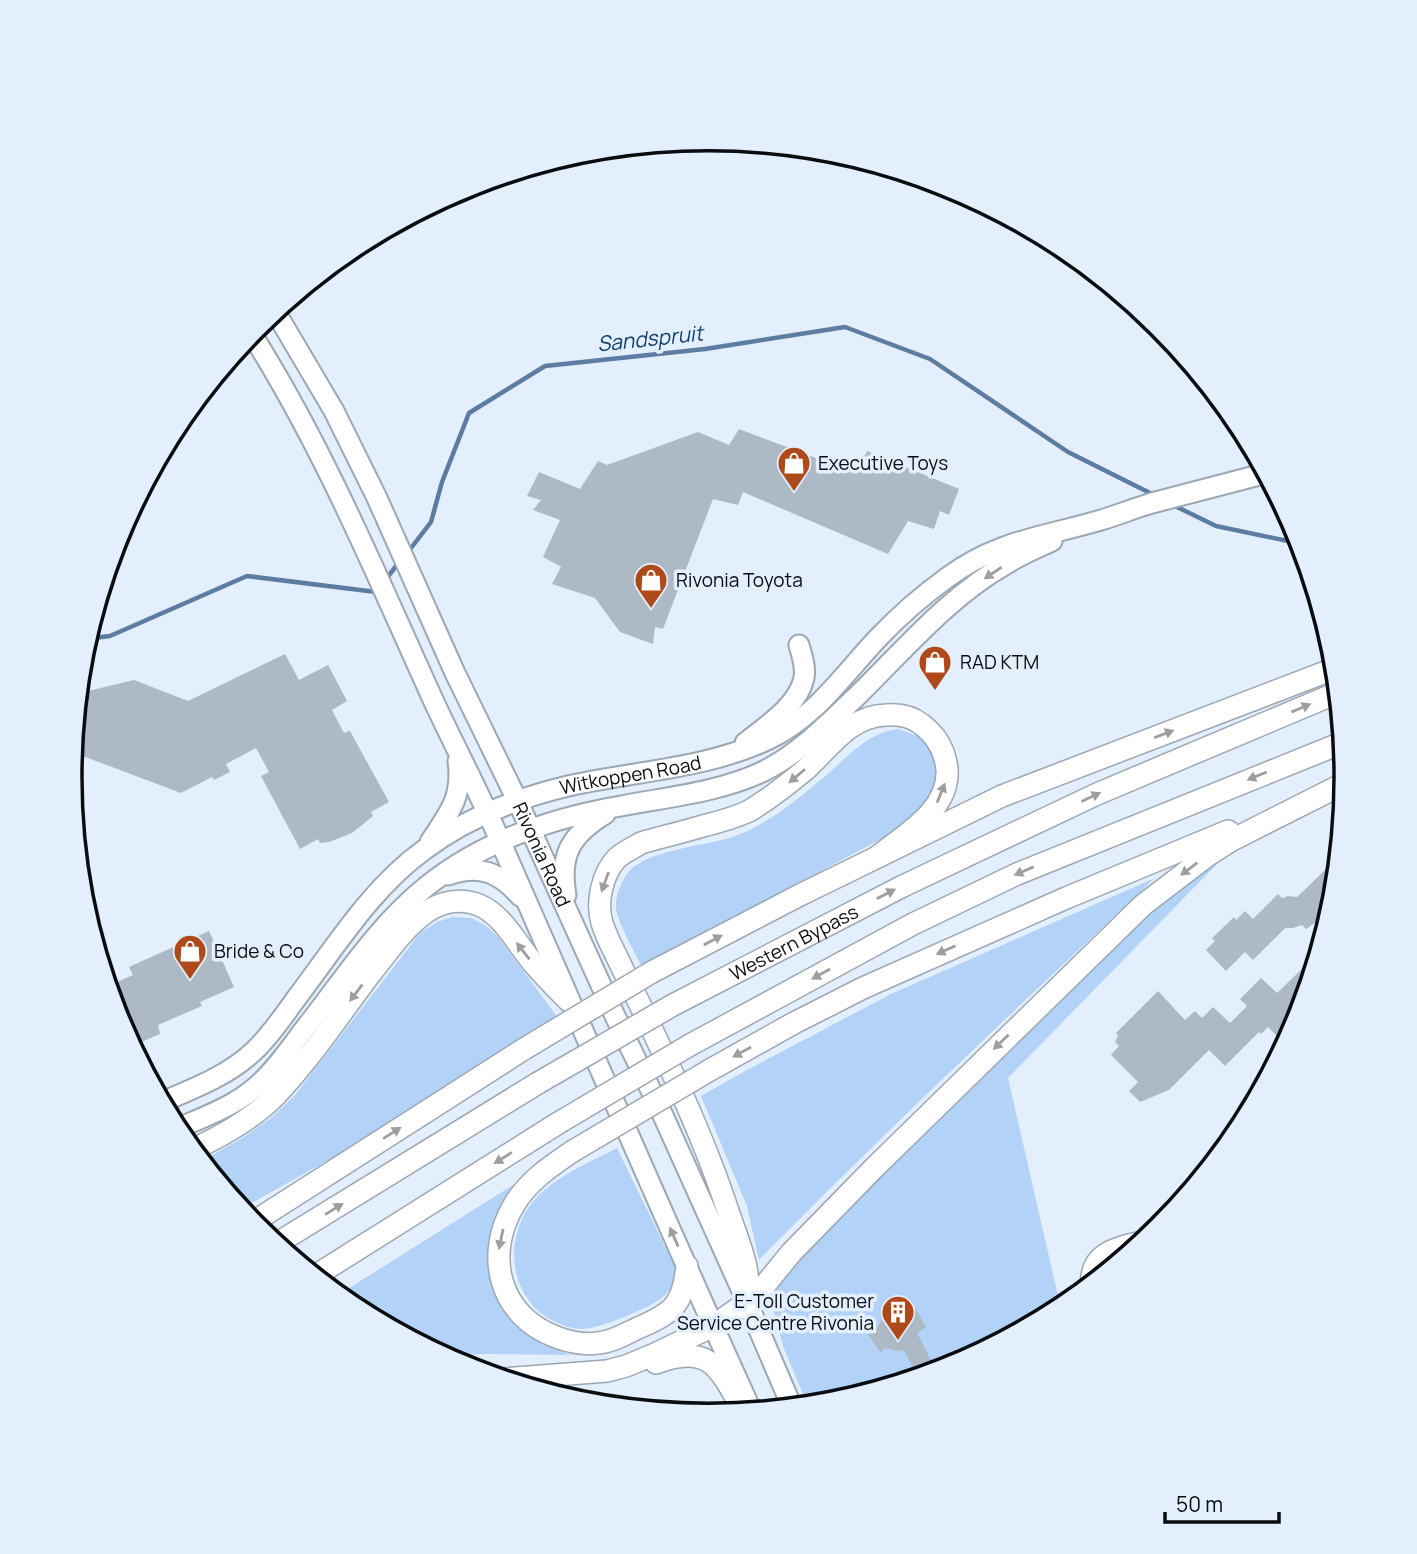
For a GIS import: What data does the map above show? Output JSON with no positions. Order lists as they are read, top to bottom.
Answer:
{
  "streets": {
    "highway": ["Western Bypass"],
    "main road": ["Witkoppen Road", "Rivonia Road"]
  },
  "crossings": [
    ["Witkoppen Road", "Rivonia Road"]
  ],
  "water": ["Sandspruit"],
  "places": {
    "shop": [
      "Executive Toys",
      "Rivonia Toyota",
      "RAD KTM",
      "Bride & Co"
    ],
    "building": ["E-Toll Customer Service Centre Rivonia"]
  },
  "scale_bar": "50 m"
}
